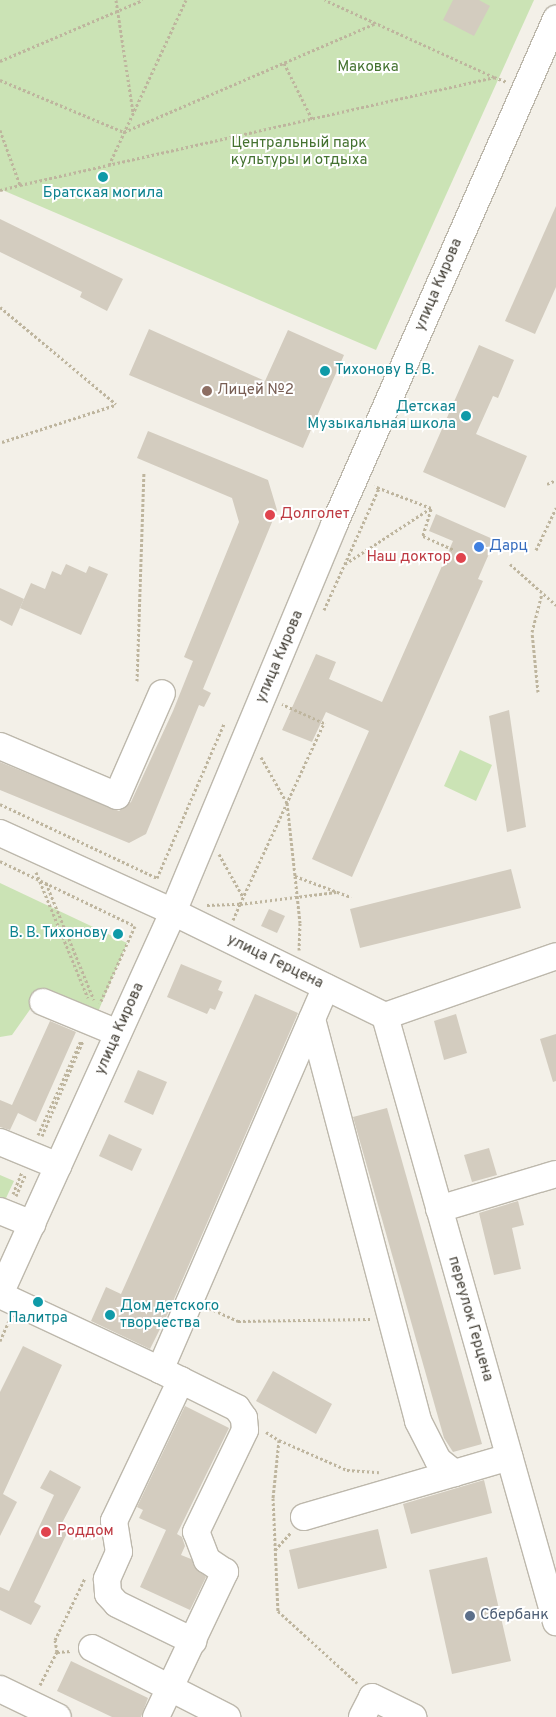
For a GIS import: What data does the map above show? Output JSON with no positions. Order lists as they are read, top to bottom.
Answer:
{
  "streets": {
    "street": ["улица Кирова", "улица Герцена", "переулок Герцена"]
  },
  "crossings": [
    ["улица Кирова", "улица Герцена"],
    ["улица Герцена", "переулок Герцена"]
  ],
  "parks": ["Маковка", "Центральный парк культуры и отдыха"],
  "places": [
    "Братская могила",
    "Тихонову В. В.",
    "Лицей №2",
    "Детская Музыкальная школа",
    "Долголет",
    "Дарц",
    "Наш доктор",
    "В. В. Тихонову",
    "Палитра",
    "Дом детского творчества",
    "Роддом",
    "Сбербанк"
  ]
}
